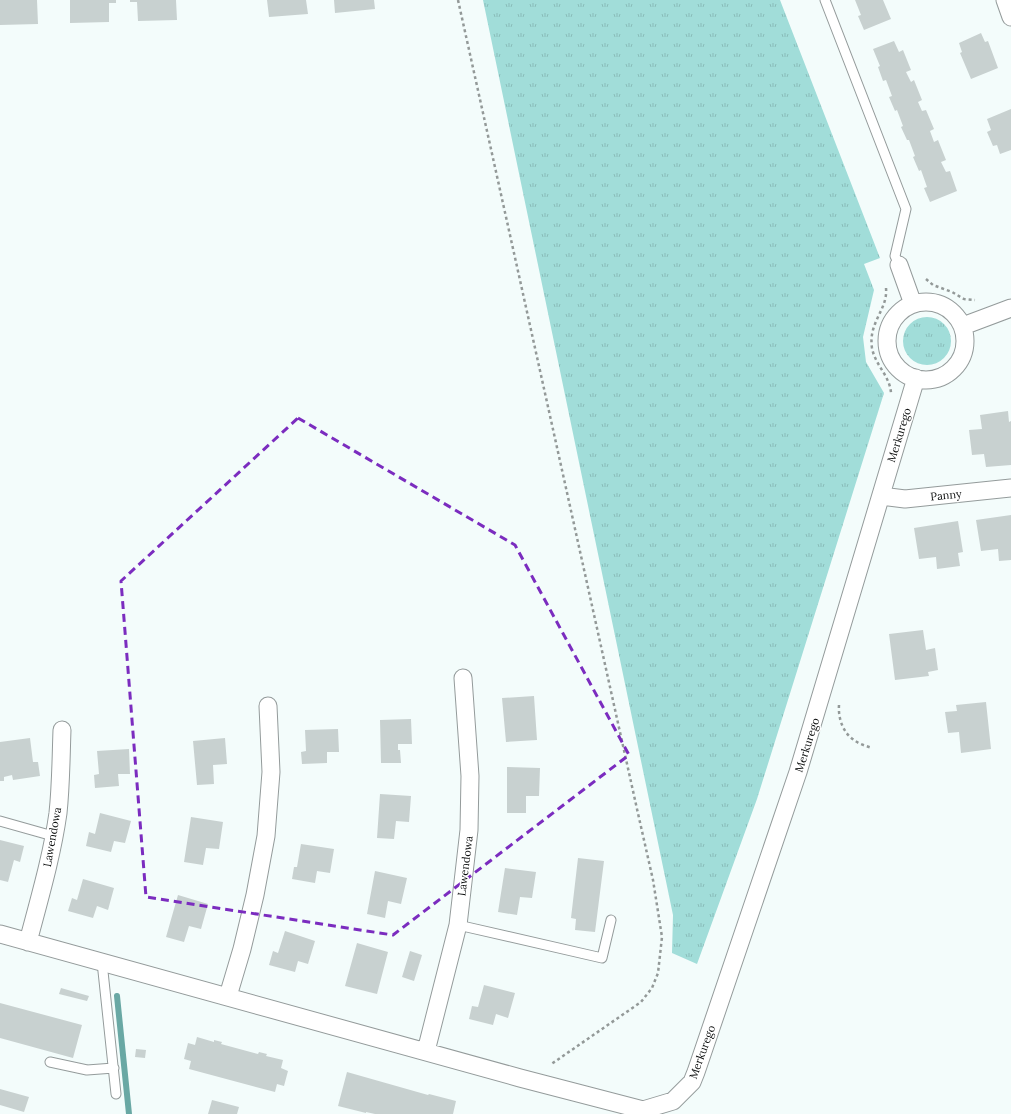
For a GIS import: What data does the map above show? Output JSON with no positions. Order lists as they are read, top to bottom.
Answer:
{
  "streets": {
    "street": ["Merkurego", "Panny", "Lawendowa"]
  },
  "crossings": [
    ["Merkurego", "Panny"],
    ["Merkurego", "Lawendowa"]
  ]
}
